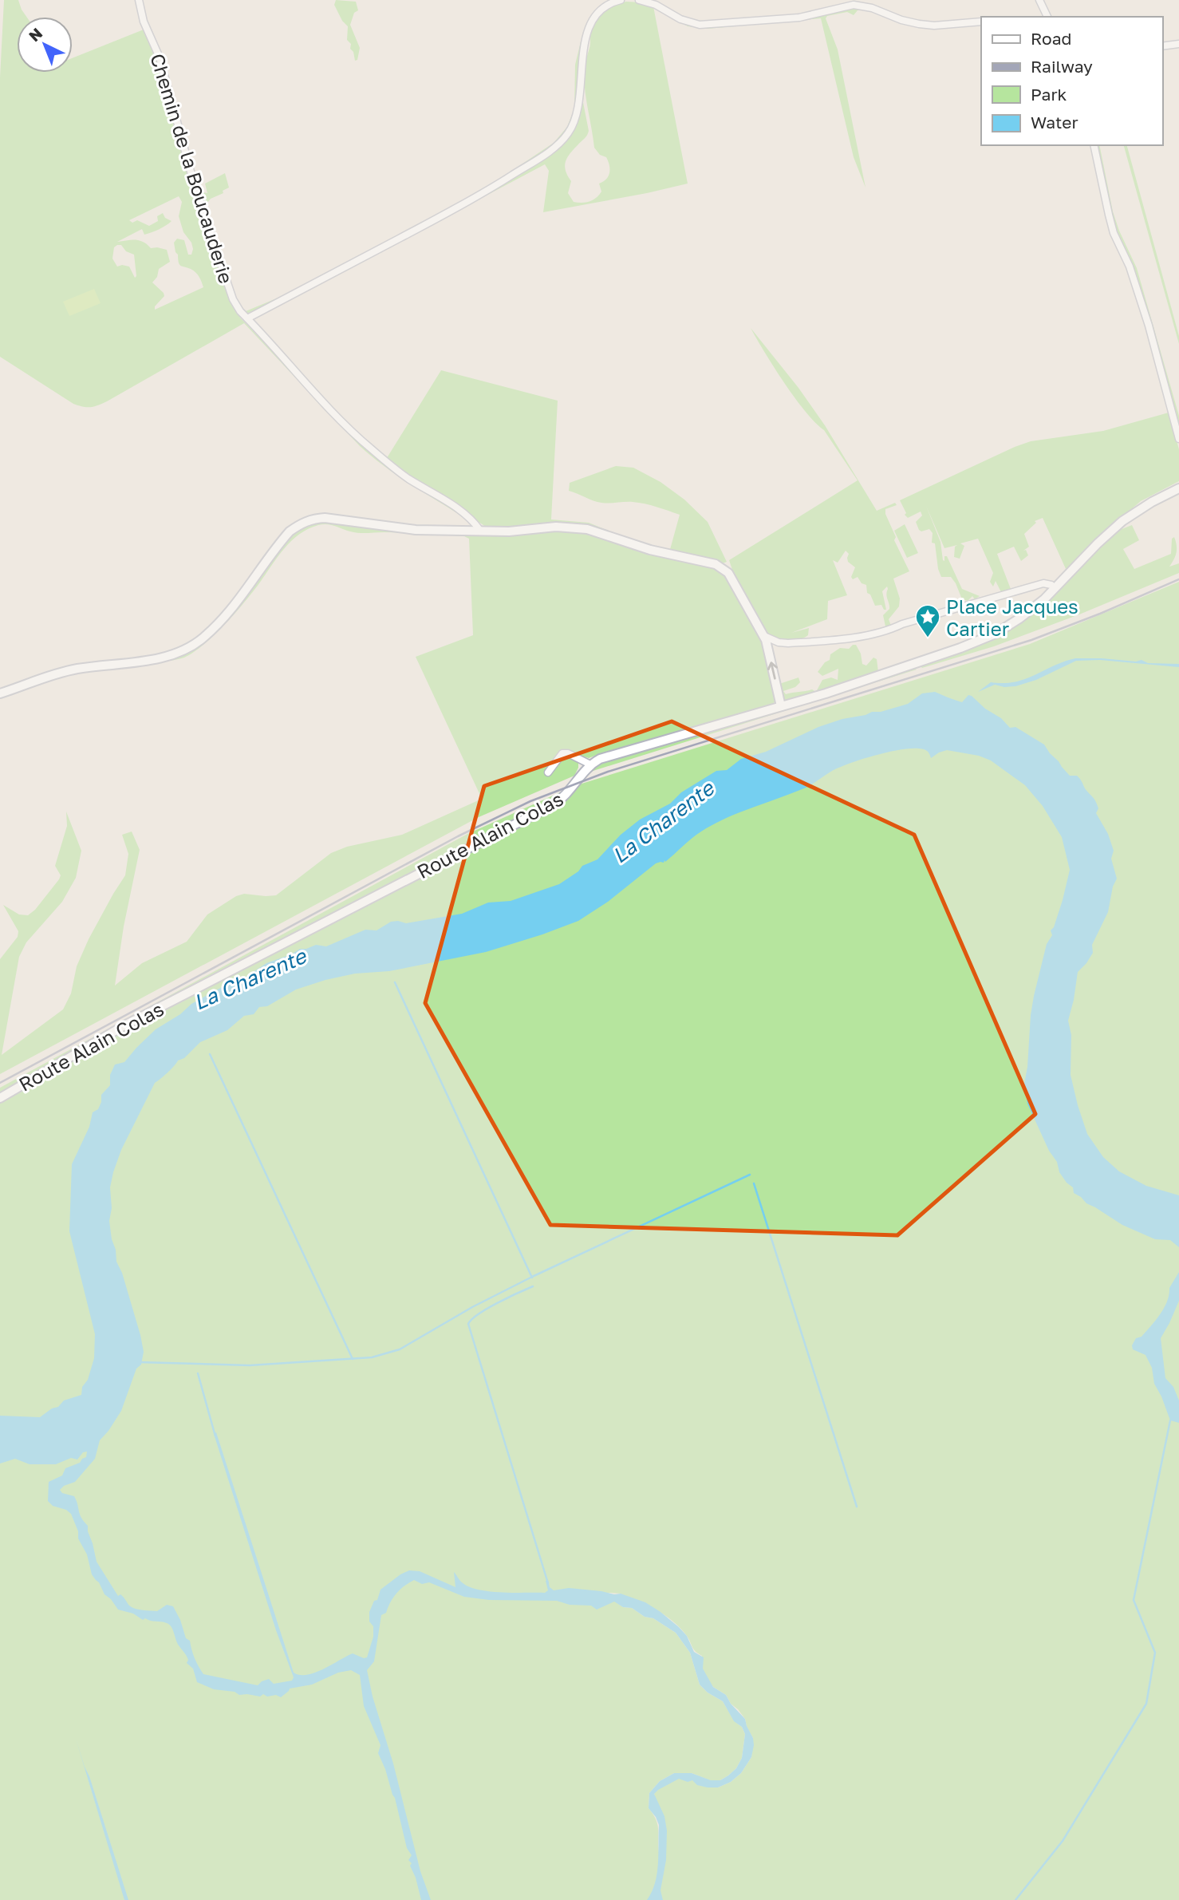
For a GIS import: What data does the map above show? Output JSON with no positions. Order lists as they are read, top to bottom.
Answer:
{
  "streets": {
    "street": ["Chemin de la Boucauderie", "Route Alain Colas"]
  },
  "water": ["La Charente"],
  "places": {
    "place": ["Place Jacques Cartier"]
  },
  "legend": [
    "Road",
    "Railway",
    "Park",
    "Water"
  ],
  "north": "top left"
}
